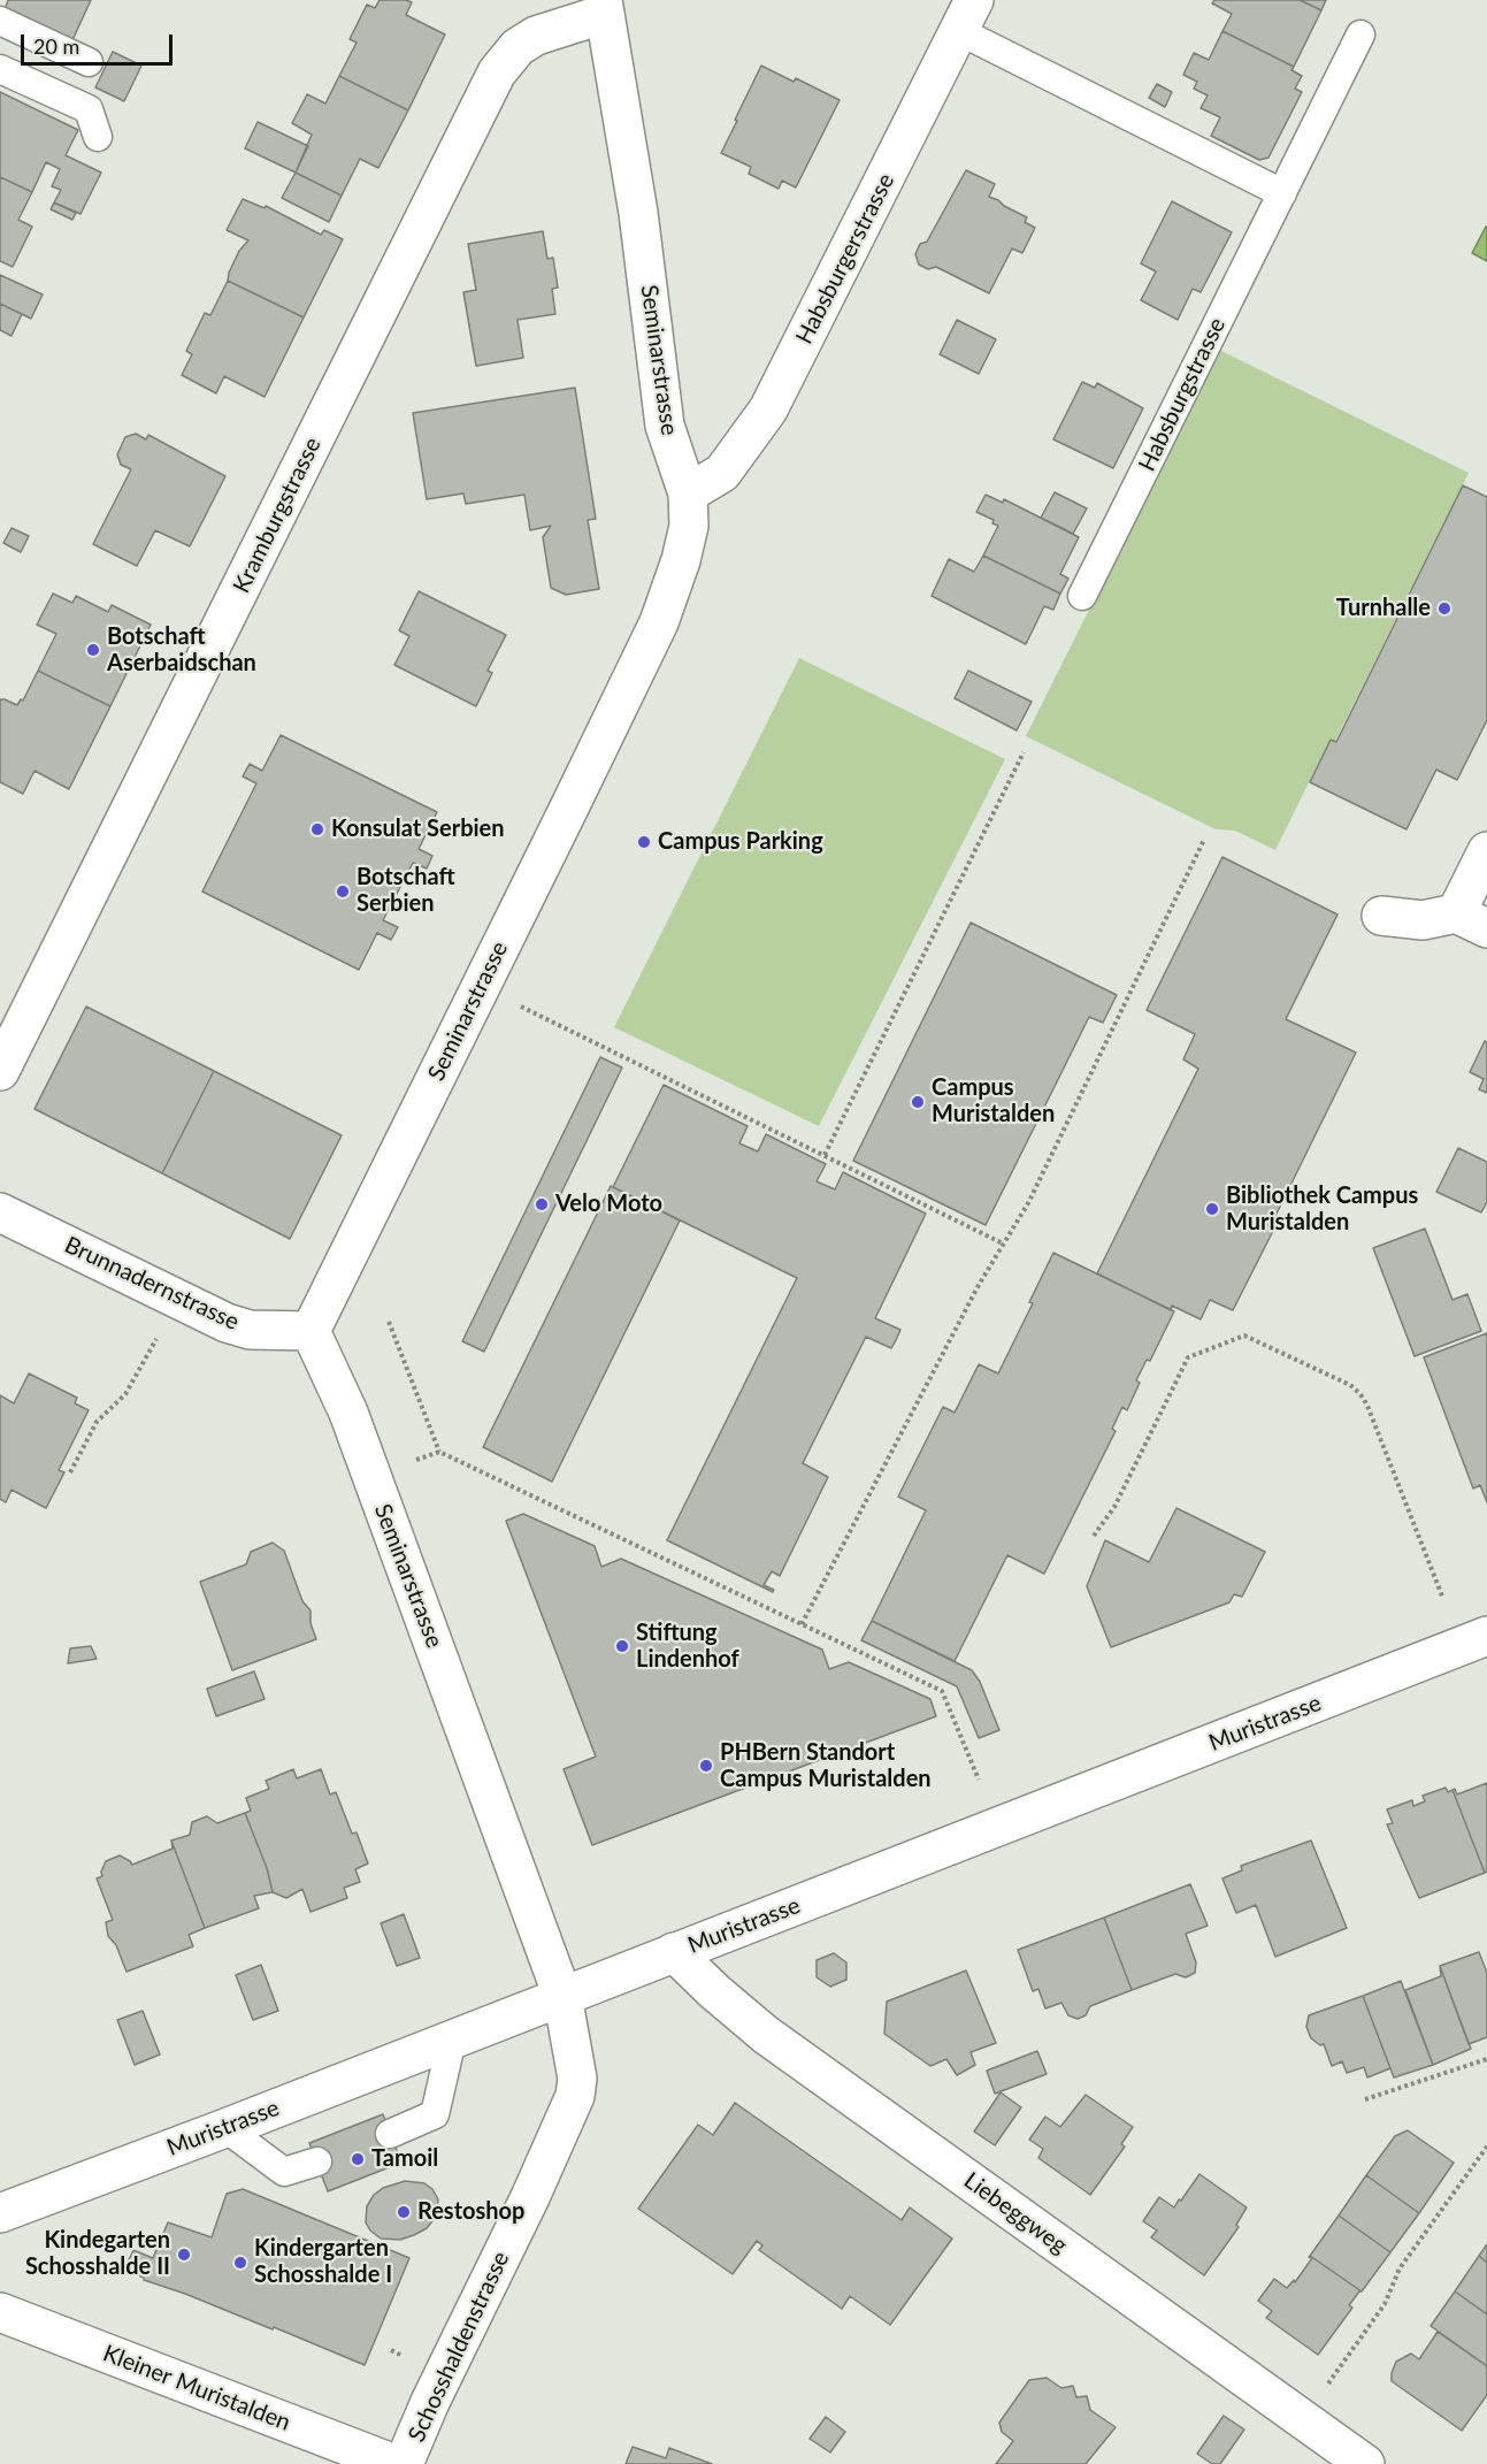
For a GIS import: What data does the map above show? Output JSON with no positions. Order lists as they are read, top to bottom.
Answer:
{
  "streets": {
    "street": [
      "Habsburgerstrasse",
      "Seminarstrasse",
      "Kramburgstrasse",
      "Brunnadernstrasse",
      "Muristrasse",
      "Liebeggweg",
      "Schosshaldenstrasse",
      "Kleiner Muristalden"
    ],
    "lane": ["Habsburgstrasse"]
  },
  "crossings": [
    ["Habsburgerstrasse", "Seminarstrasse"],
    ["Seminarstrasse", "Kramburgstrasse"],
    ["Seminarstrasse", "Brunnadernstrasse"],
    ["Seminarstrasse", "Muristrasse"],
    ["Seminarstrasse", "Schosshaldenstrasse"],
    ["Muristrasse", "Liebeggweg"],
    ["Muristrasse", "Schosshaldenstrasse"]
  ],
  "places": [
    "Turnhalle",
    "Botschaft Aserbaidschan",
    "Konsulat Serbien",
    "Campus Parking",
    "Botschaft Serbien",
    "Campus Muristalden",
    "Velo Moto",
    "Bibliothek Campus Muristalden",
    "Stiftung Lindenhof",
    "PHBern Standort Campus Muristalden",
    "Tamoil",
    "Restoshop",
    "Kindegarten Schosshalde II",
    "Kindergarten Schosshalde I"
  ],
  "scale_bar": "20 m"
}
